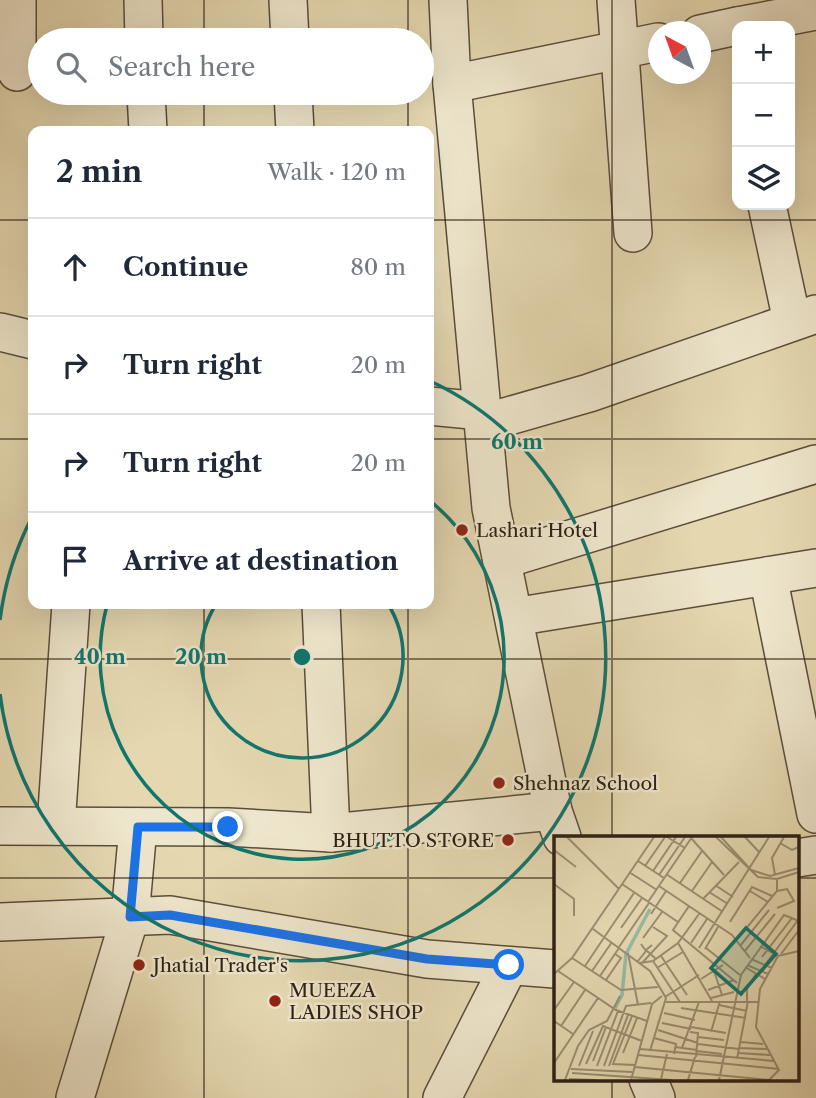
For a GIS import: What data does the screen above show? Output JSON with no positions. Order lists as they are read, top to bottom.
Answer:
{
  "places": [
    "Lashari Hotel",
    "Shehnaz School",
    "BHUTTO STORE",
    "Jhatial Trader's",
    "MUEEZA LADIES SHOP"
  ],
  "north": "top left",
  "page": {
    "map_buttons": ["+", "−"],
    "search": "Search here",
    "heading": ["2 min", "Walk · 120 m"],
    "list": [
      ["Continue", "80 m"],
      ["Turn right", "20 m"],
      ["Turn right", "20 m"],
      "Arrive at destination"
    ]
  },
  "rings": ["60 m", "40 m", "20 m"]
}
